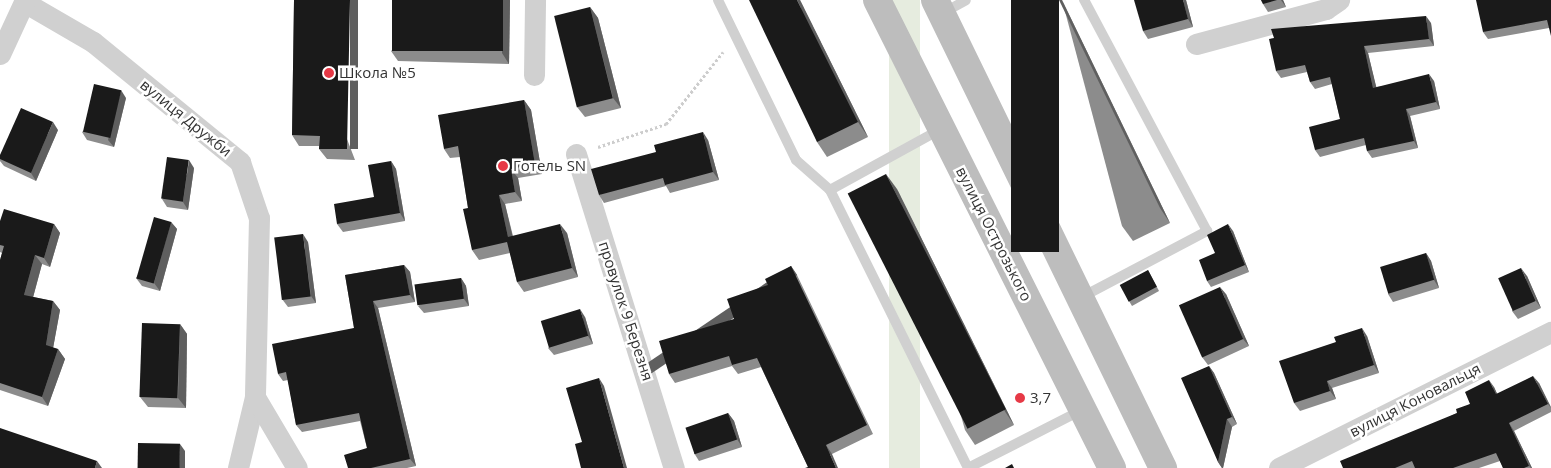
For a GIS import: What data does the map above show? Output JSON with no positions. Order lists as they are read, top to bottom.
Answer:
{
  "streets": {
    "main road": ["вулиця Острозького"],
    "street": ["вулиця Дружби", "провулок 9 Березня", "вулиця Коновальця"]
  },
  "places": ["Школа №5", "Готель SN", "3,7"]
}
